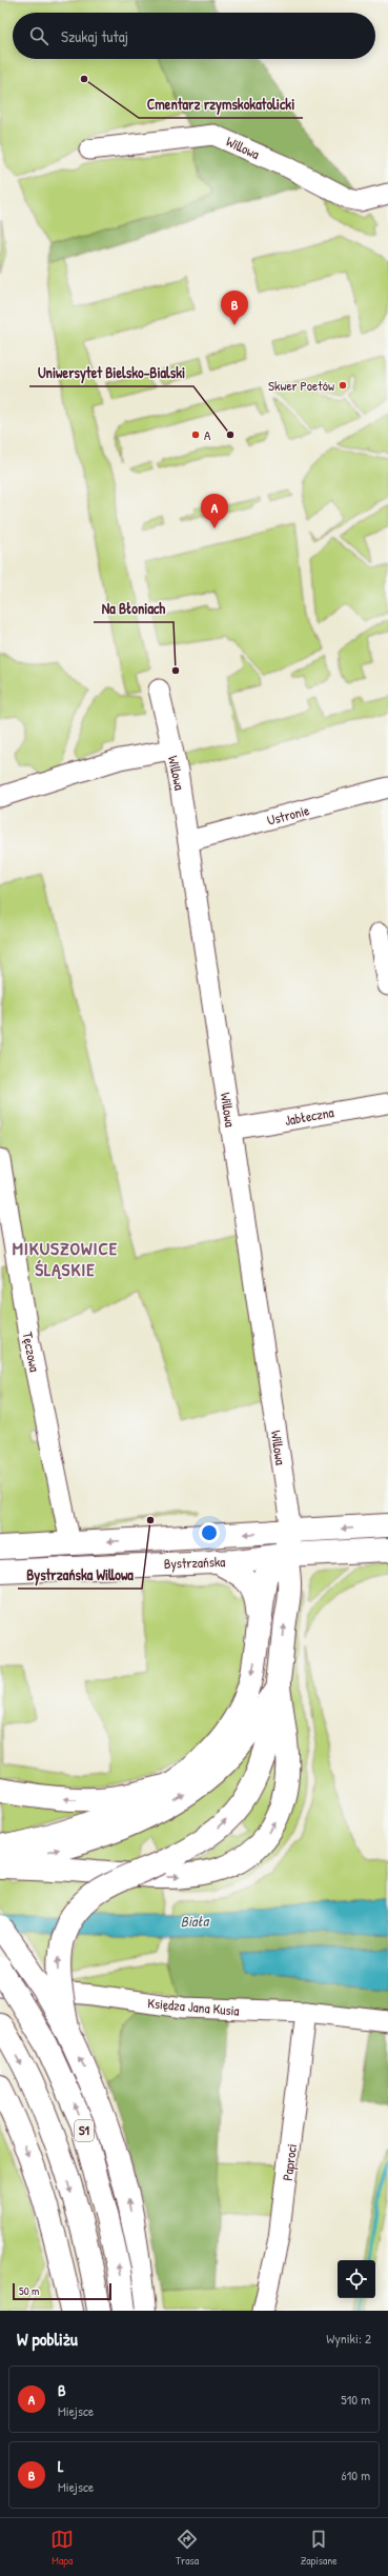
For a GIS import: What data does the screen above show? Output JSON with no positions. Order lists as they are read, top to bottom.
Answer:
{
  "streets": {
    "main road": ["Bystrzańska", "S1"],
    "street": [
      "Willowa",
      "Ustronie",
      "Jabłeczna",
      "Tęczowa",
      "Księdza Jana Kusia",
      "Paproci"
    ]
  },
  "crossings": [
    ["Willowa", "Ustronie"],
    ["Willowa", "Jabłeczna"],
    ["Willowa", "Bystrzańska"],
    ["Tęczowa", "Bystrzańska"],
    ["Księdza Jana Kusia", "Paproci"]
  ],
  "districts": ["MIKUSZOWICE ŚLĄSKIE"],
  "water": ["Biała"],
  "places": [
    "Cmentarz rzymskokatolicki",
    "Skwer Poetów",
    "A",
    "Uniwersytet Bielsko-Bialski",
    "Na Błoniach",
    "Bystrzańska Willowa"
  ],
  "scale_bar": "50 m",
  "page": {
    "search": "Szukaj tutaj",
    "pins": ["B", "A"],
    "scale": "50 m",
    "heading": ["W pobliżu", "Wyniki: 2"],
    "list": [
      {
        "mark": "A",
        "name": "B",
        "note": "Miejsce",
        "value": "510 m"
      },
      {
        "mark": "B",
        "name": "L",
        "note": "Miejsce",
        "value": "610 m"
      }
    ],
    "nav": ["Mapa", "Trasa", "Zapisane"]
  }
}
